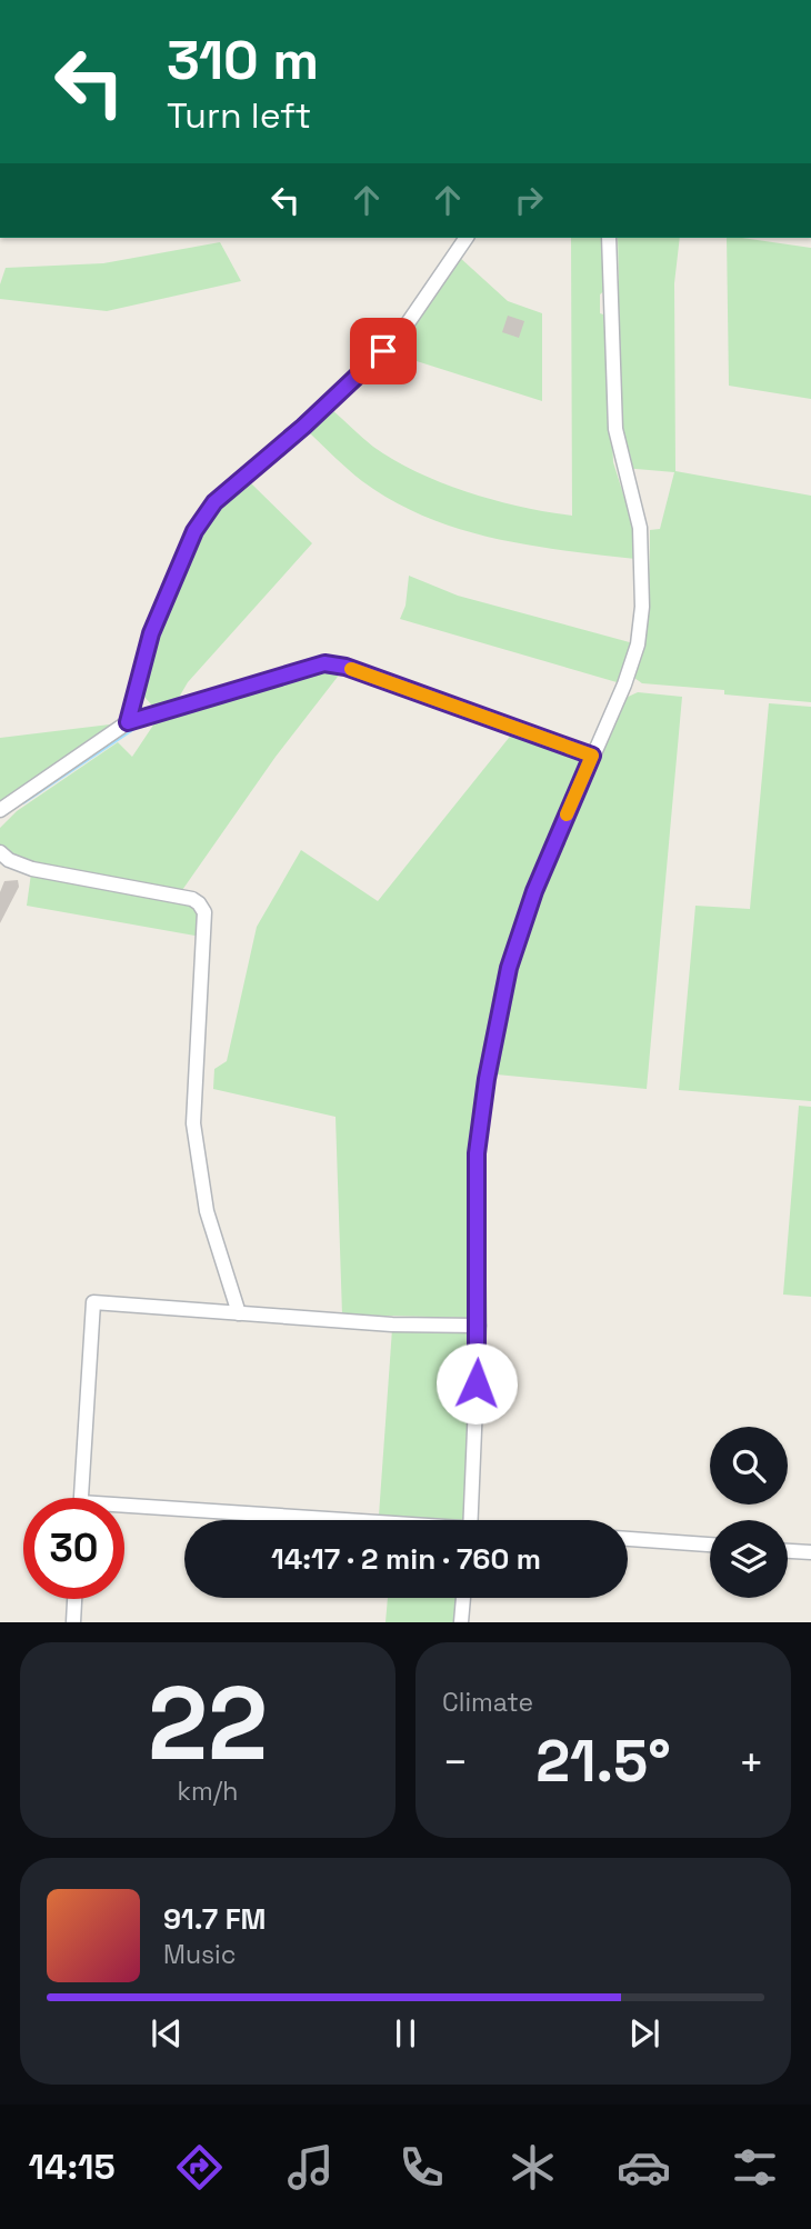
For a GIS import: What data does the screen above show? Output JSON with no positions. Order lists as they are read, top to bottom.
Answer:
{
  "page": {
    "turn": ["310 m", "Turn left"],
    "limit": "30",
    "trip": "14:17 · 2 min · 760 m",
    "tile": [
      ["22", "km/h"],
      "Climate"
    ],
    "heat": ["−", "21.5°", "+"],
    "song": ["91.7 FM", "Music"],
    "tabs": "14:15"
  }
}
